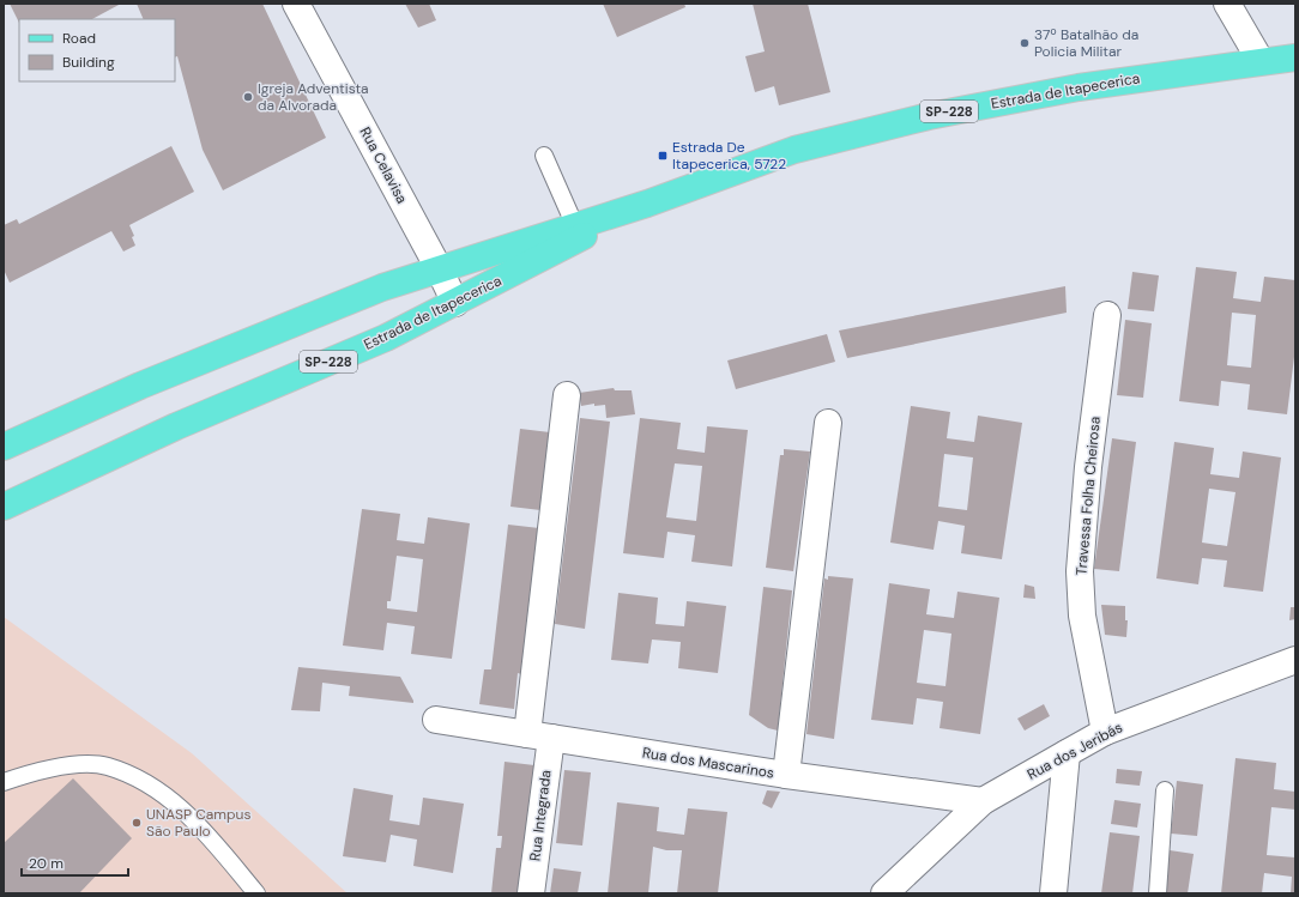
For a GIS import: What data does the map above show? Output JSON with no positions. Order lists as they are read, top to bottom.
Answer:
{
  "streets": {
    "main road": ["Estrada de Itapecerica", "SP-228"],
    "street": [
      "Rua Celavisa",
      "Travessa Folha Cheirosa",
      "Rua dos Jeribás",
      "Rua dos Mascarinos",
      "Rua Integrada"
    ]
  },
  "crossings": [
    ["Estrada de Itapecerica", "Rua Celavisa"],
    ["Travessa Folha Cheirosa", "Rua dos Jeribás"],
    ["Rua dos Jeribás", "Rua dos Mascarinos"],
    ["Rua dos Mascarinos", "Rua Integrada"]
  ],
  "places": {
    "other": ["37º Batalhão da Policia Militar", "Igreja Adventista da Alvorada", "UNASP Campus São Paulo"],
    "transit": ["Estrada De Itapecerica, 5722"]
  },
  "legend": ["Road", "Building"],
  "scale_bar": "20 m"
}
